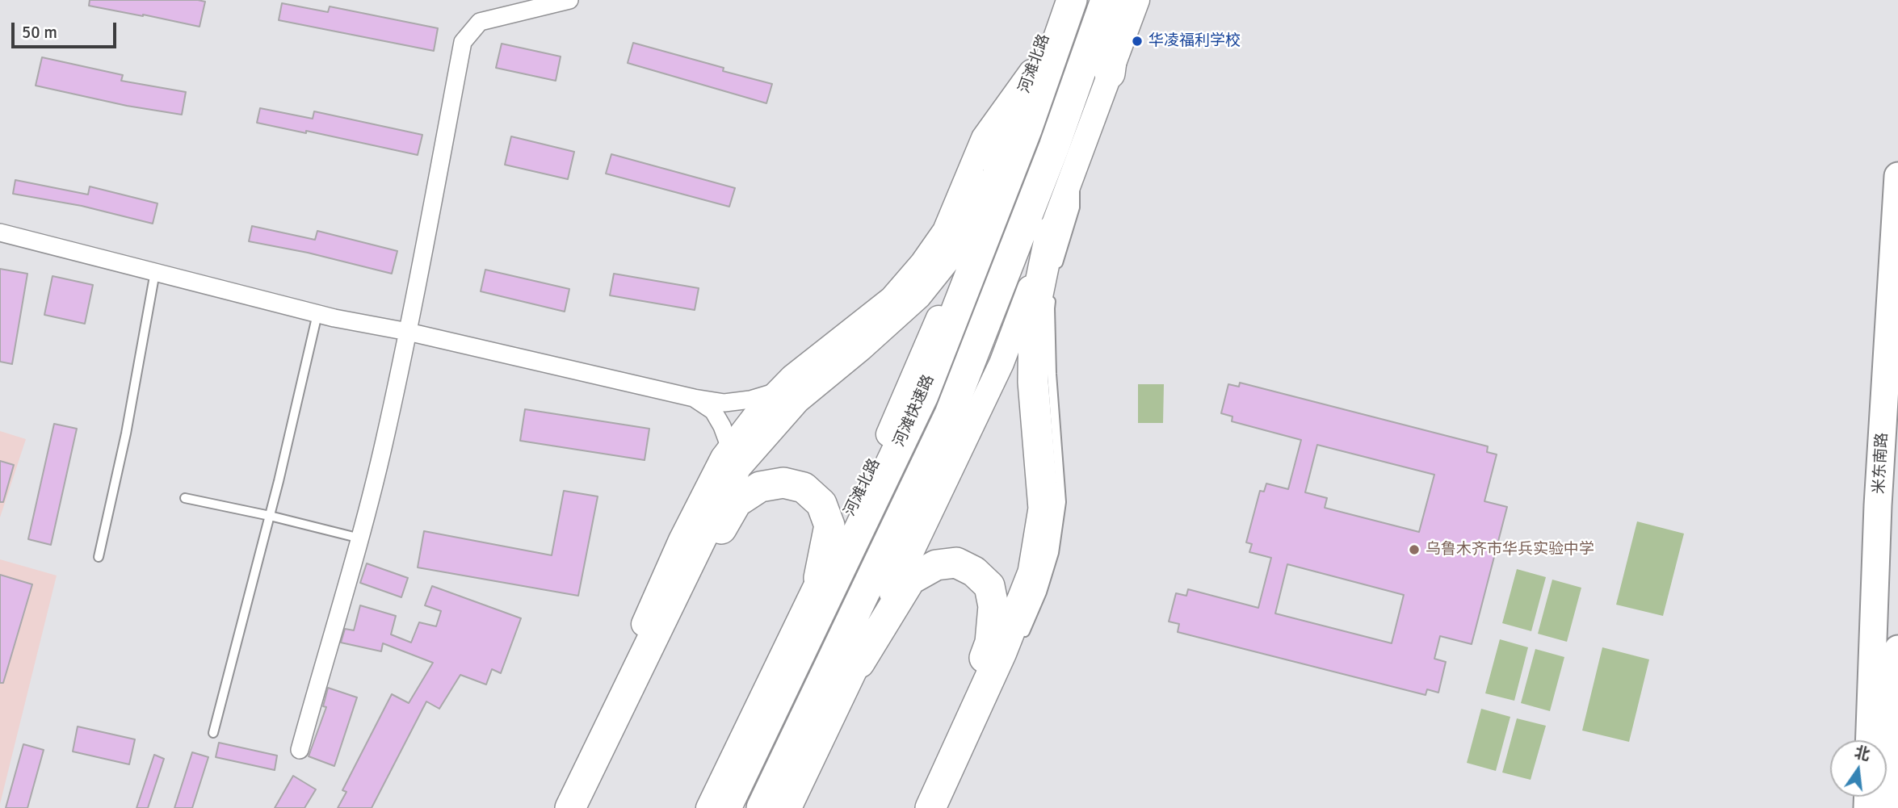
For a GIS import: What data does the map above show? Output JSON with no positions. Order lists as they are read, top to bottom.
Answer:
{
  "streets": {
    "highway": ["河滩快速路"],
    "main road": ["米东南路"],
    "street": ["河滩北路"]
  },
  "places": ["华凌福利学校", "乌鲁木齐市华兵实验中学"],
  "scale_bar": "50 m",
  "north": "top"
}
